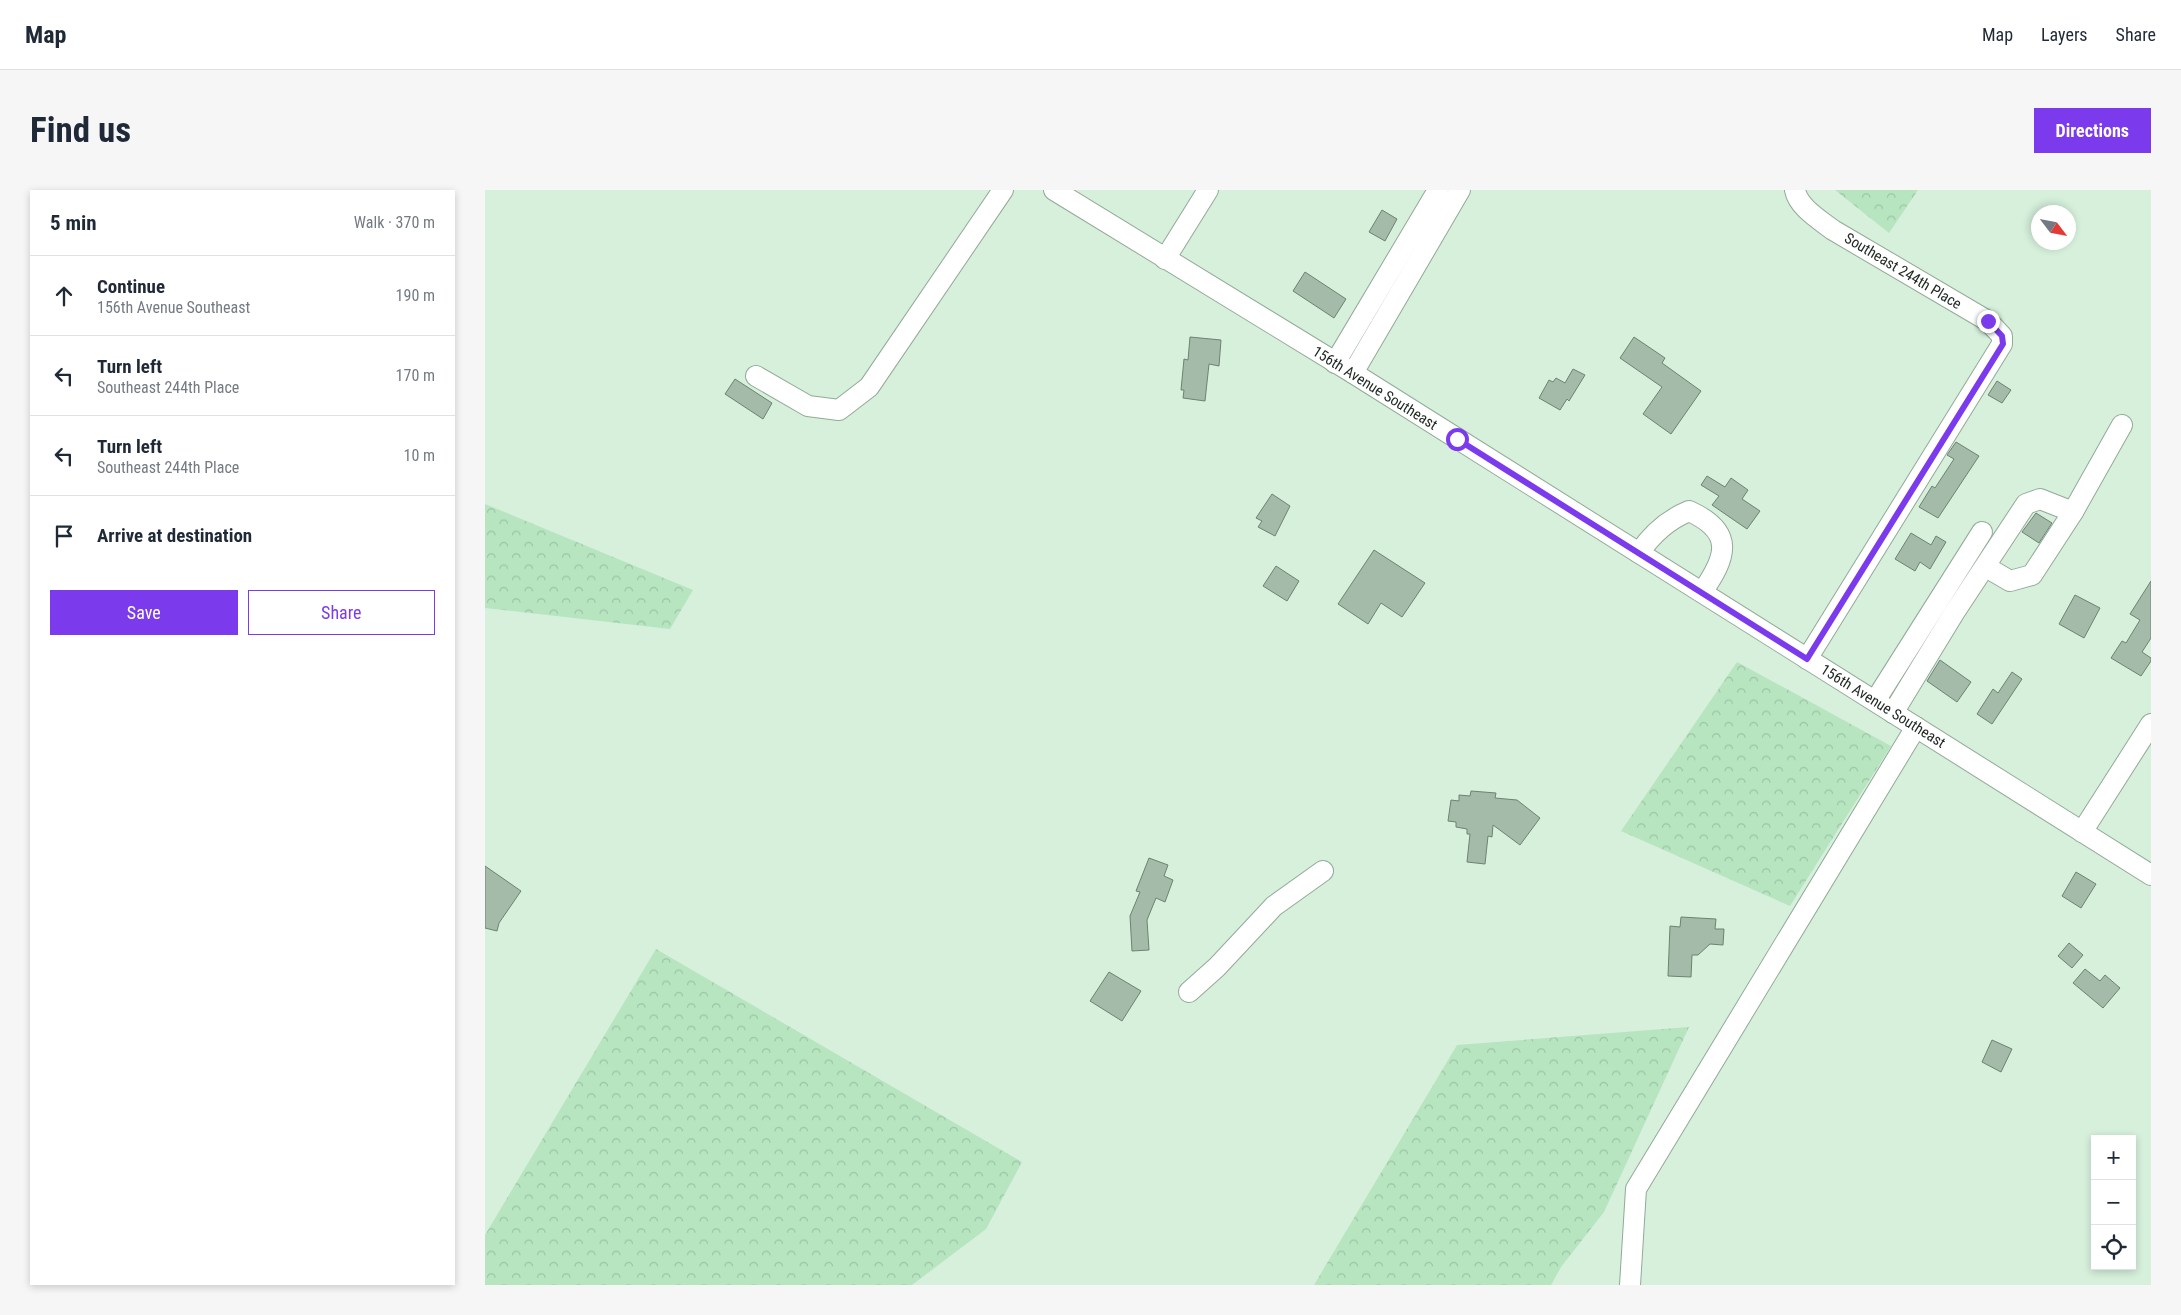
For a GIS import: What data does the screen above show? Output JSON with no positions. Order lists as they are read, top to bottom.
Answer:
{
  "streets": {
    "street": ["Southeast 244th Place", "156th Avenue Southeast"]
  },
  "crossings": [
    ["Southeast 244th Place", "156th Avenue Southeast"]
  ],
  "north": "bottom right",
  "page": {
    "header": "Map",
    "nav": ["Map", "Layers", "Share"],
    "buttons": [
      "Directions",
      ["Save", "Share"]
    ],
    "title": "Find us",
    "heading": ["5 min", "Walk · 370 m"],
    "list": [
      ["Continue", "156th Avenue Southeast", "190 m"],
      ["Turn left", "Southeast 244th Place", "170 m"],
      ["Turn left", "Southeast 244th Place", "10 m"],
      "Arrive at destination"
    ],
    "map_buttons": ["+", "−"]
  }
}
